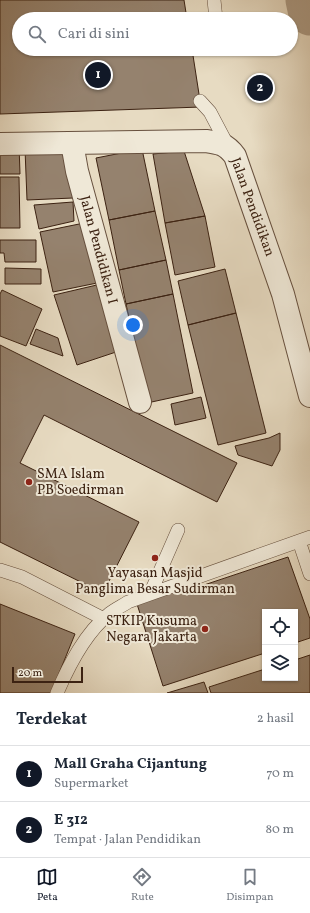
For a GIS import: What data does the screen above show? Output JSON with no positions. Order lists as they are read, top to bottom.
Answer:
{
  "streets": {
    "street": ["Jalan Pendidikan", "Jalan Pendidikan I"]
  },
  "crossings": [
    ["Jalan Pendidikan", "Jalan Pendidikan I"]
  ],
  "places": ["SMA Islam PB Soedirman", "Yayasan Masjid Panglima Besar Sudirman", "STKIP Kusuma Negara Jakarta"],
  "scale_bar": "20 m",
  "page": {
    "search": "Cari di sini",
    "pins": ["1", "2"],
    "scale": "20 m",
    "heading": ["Terdekat", "2 hasil"],
    "list": [
      {
        "mark": "1",
        "name": "Mall Graha Cijantung",
        "note": "Supermarket",
        "value": "70 m"
      },
      {
        "mark": "2",
        "name": "E 312",
        "note": "Tempat · Jalan Pendidikan",
        "value": "80 m"
      }
    ],
    "nav": ["Peta", "Rute", "Disimpan"]
  }
}
